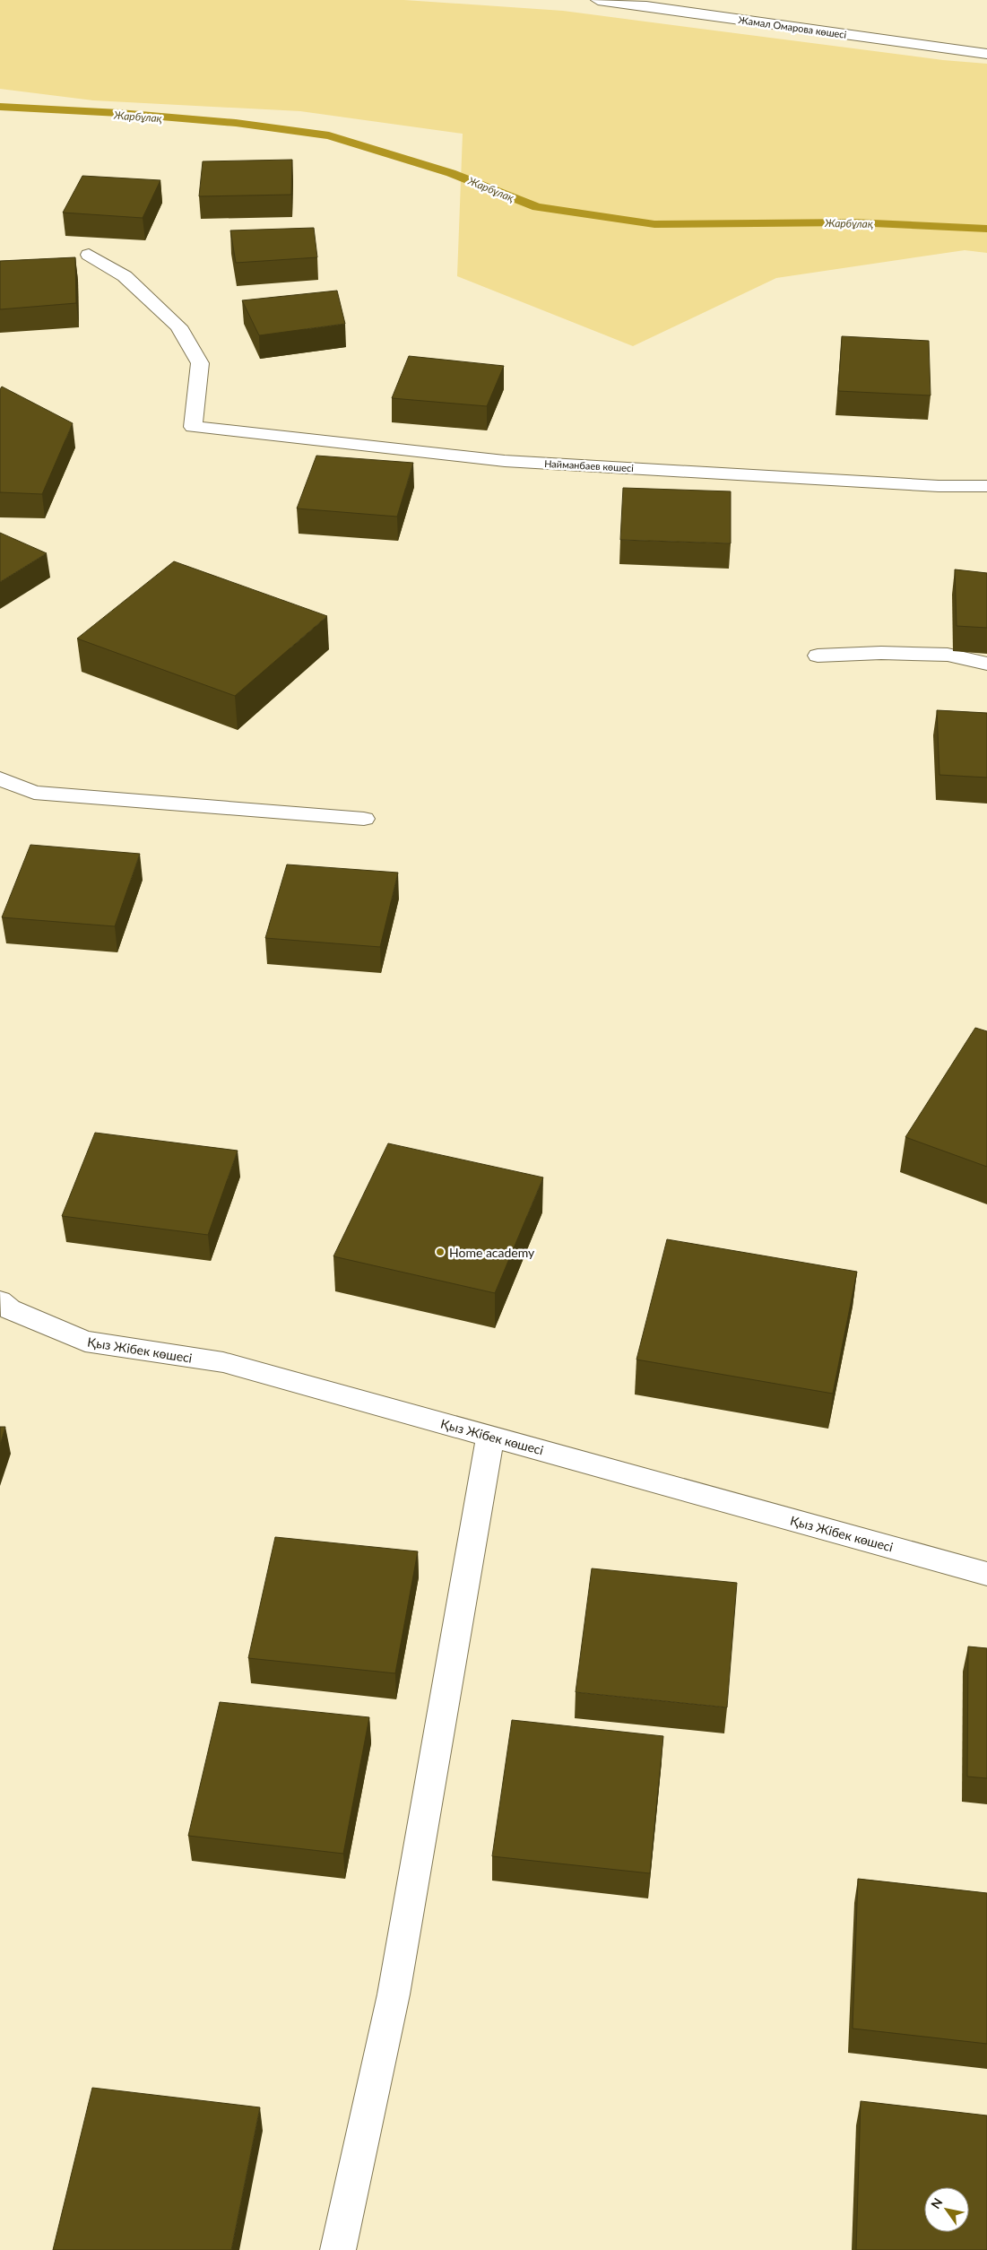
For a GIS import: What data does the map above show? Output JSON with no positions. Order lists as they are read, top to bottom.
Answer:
{
  "streets": {
    "street": ["Жамал Омарова көшесі", "Найманбаев көшесі", "Қыз Жібек көшесі"]
  },
  "water": ["Жарбұлақ"],
  "places": ["Home academy"],
  "north": "top left"
}
